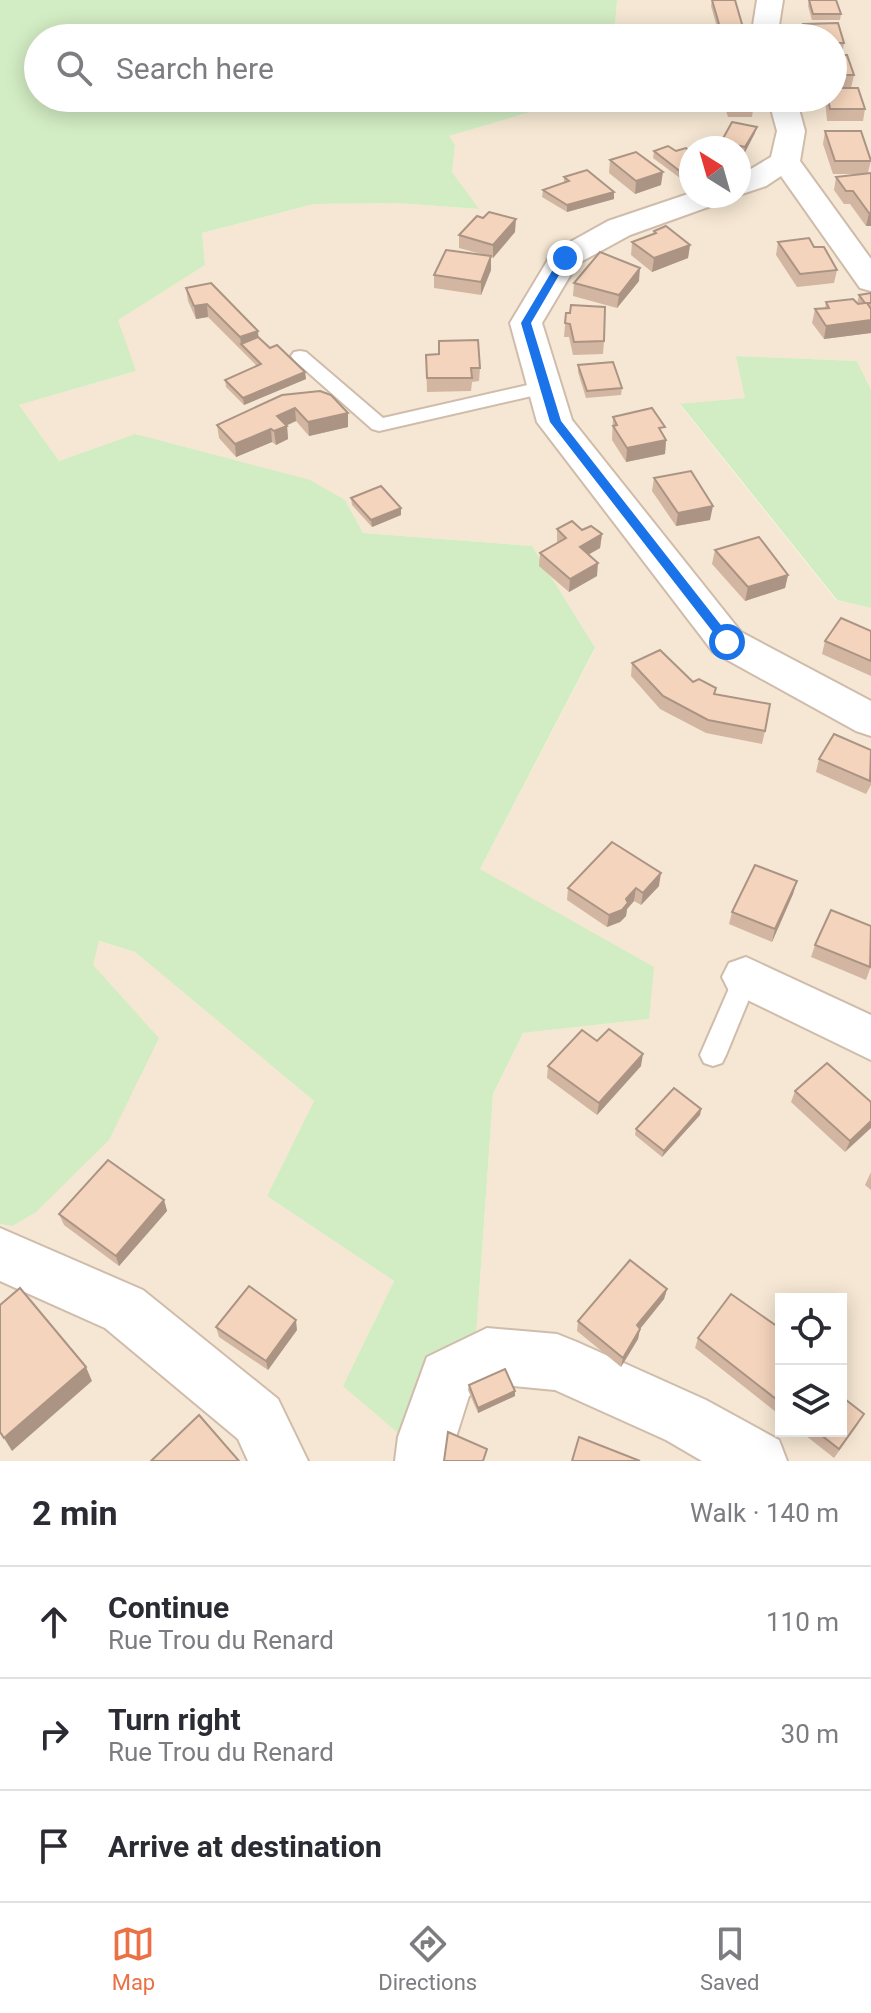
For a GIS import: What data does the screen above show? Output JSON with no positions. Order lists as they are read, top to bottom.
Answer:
{
  "north": "top left",
  "page": {
    "search": "Search here",
    "heading": ["2 min", "Walk · 140 m"],
    "list": [
      ["Continue", "Rue Trou du Renard", "110 m"],
      ["Turn right", "Rue Trou du Renard", "30 m"],
      "Arrive at destination"
    ],
    "nav": ["Map", "Directions", "Saved"]
  }
}
